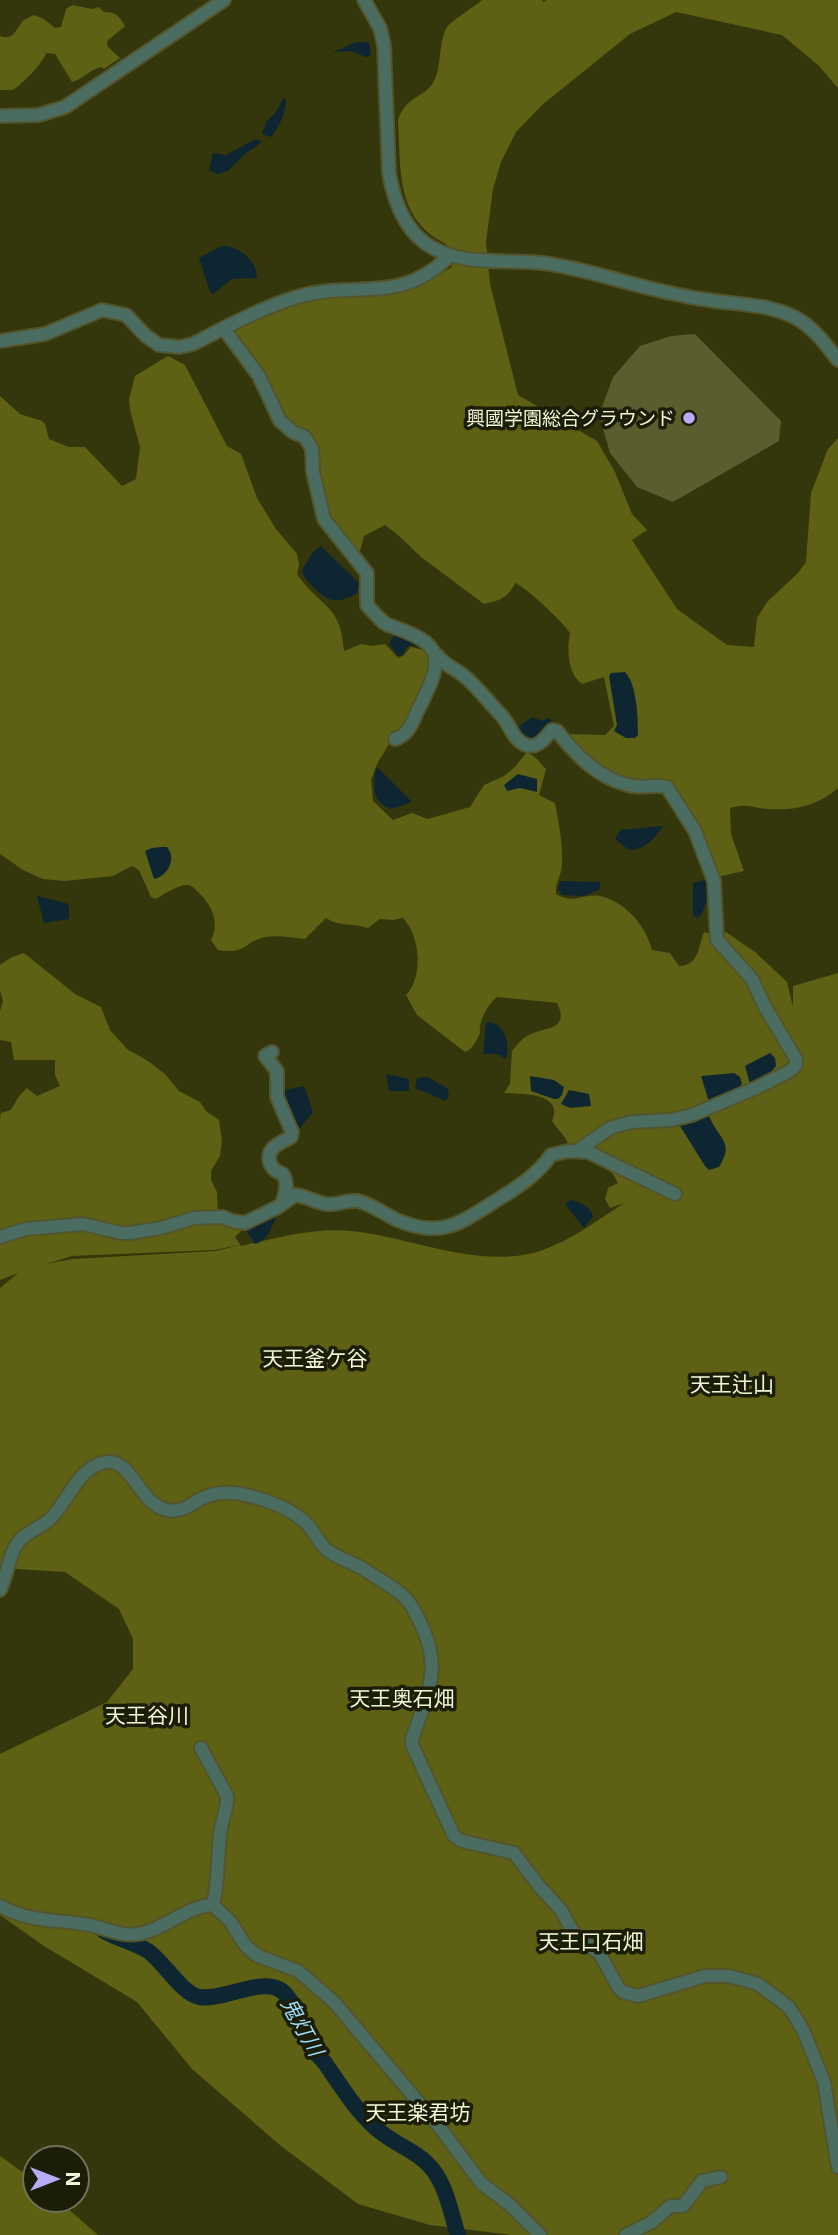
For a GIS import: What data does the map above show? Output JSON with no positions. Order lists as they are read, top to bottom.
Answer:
{
  "districts": [
    "天王釜ケ谷",
    "天王辻山",
    "天王奥石畑",
    "天王谷川",
    "天王口石畑",
    "天王楽君坊"
  ],
  "water": ["鬼灯川"],
  "places": ["興國学園総合グラウンド"],
  "north": "right"
}
